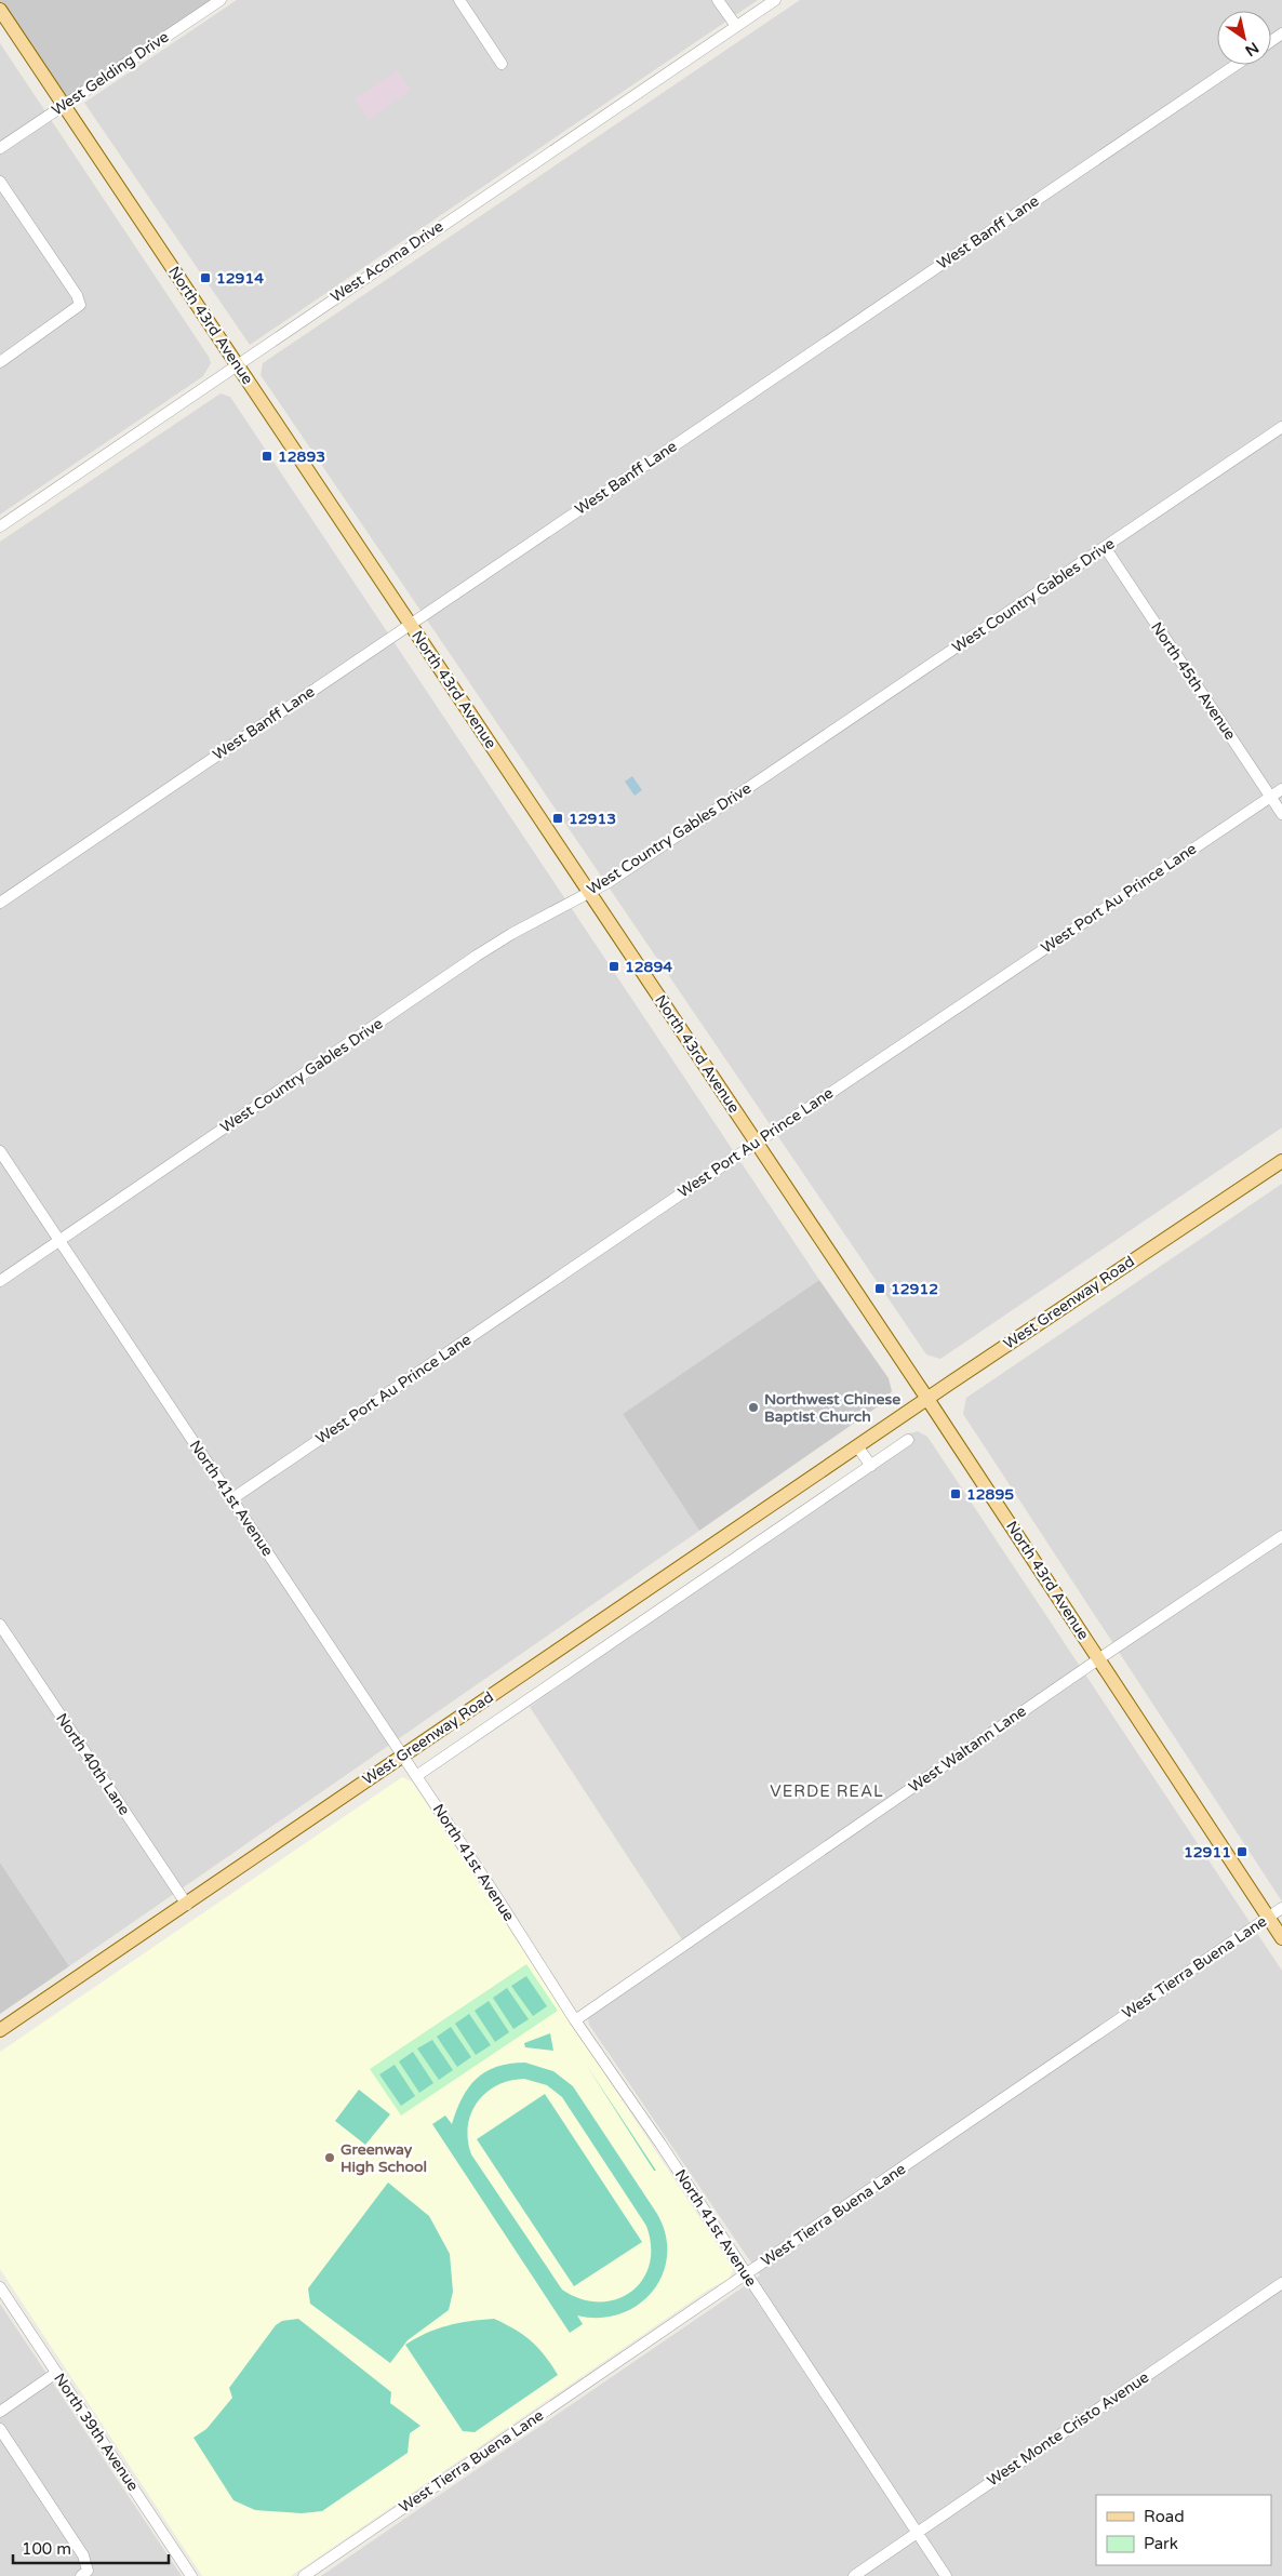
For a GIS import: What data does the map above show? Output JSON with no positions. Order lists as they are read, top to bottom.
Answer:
{
  "streets": {
    "main road": ["North 43rd Avenue", "West Greenway Road"],
    "street": [
      "West Gelding Drive",
      "West Banff Lane",
      "West Acoma Drive",
      "West Country Gables Drive",
      "North 45th Avenue",
      "West Port Au Prince Lane",
      "North 41st Avenue",
      "West Waltann Lane",
      "North 40th Lane",
      "West Tierra Buena Lane",
      "West Monte Cristo Avenue",
      "North 39th Avenue"
    ]
  },
  "crossings": [
    ["West Gelding Drive", "North 43rd Avenue"],
    ["West Banff Lane", "North 43rd Avenue"],
    ["West Acoma Drive", "North 43rd Avenue"],
    ["North 43rd Avenue", "West Country Gables Drive"],
    ["North 43rd Avenue", "West Port Au Prince Lane"],
    ["North 43rd Avenue", "West Greenway Road"],
    ["North 43rd Avenue", "West Waltann Lane"],
    ["North 43rd Avenue", "West Tierra Buena Lane"],
    ["West Country Gables Drive", "North 45th Avenue"],
    ["West Country Gables Drive", "North 41st Avenue"],
    ["North 45th Avenue", "West Port Au Prince Lane"],
    ["West Port Au Prince Lane", "North 41st Avenue"],
    ["West Greenway Road", "North 41st Avenue"],
    ["West Greenway Road", "North 40th Lane"],
    ["North 41st Avenue", "West Waltann Lane"],
    ["North 41st Avenue", "West Tierra Buena Lane"],
    ["North 41st Avenue", "West Monte Cristo Avenue"]
  ],
  "districts": ["VERDE REAL"],
  "places": {
    "transit": [
      "12914",
      "12893",
      "12913",
      "12894",
      "12912",
      "12895",
      "12911"
    ],
    "other": ["Northwest Chinese Baptist Church", "Greenway High School"]
  },
  "legend": ["Road", "Park"],
  "scale_bar": "100 m",
  "north": "bottom right"
}
